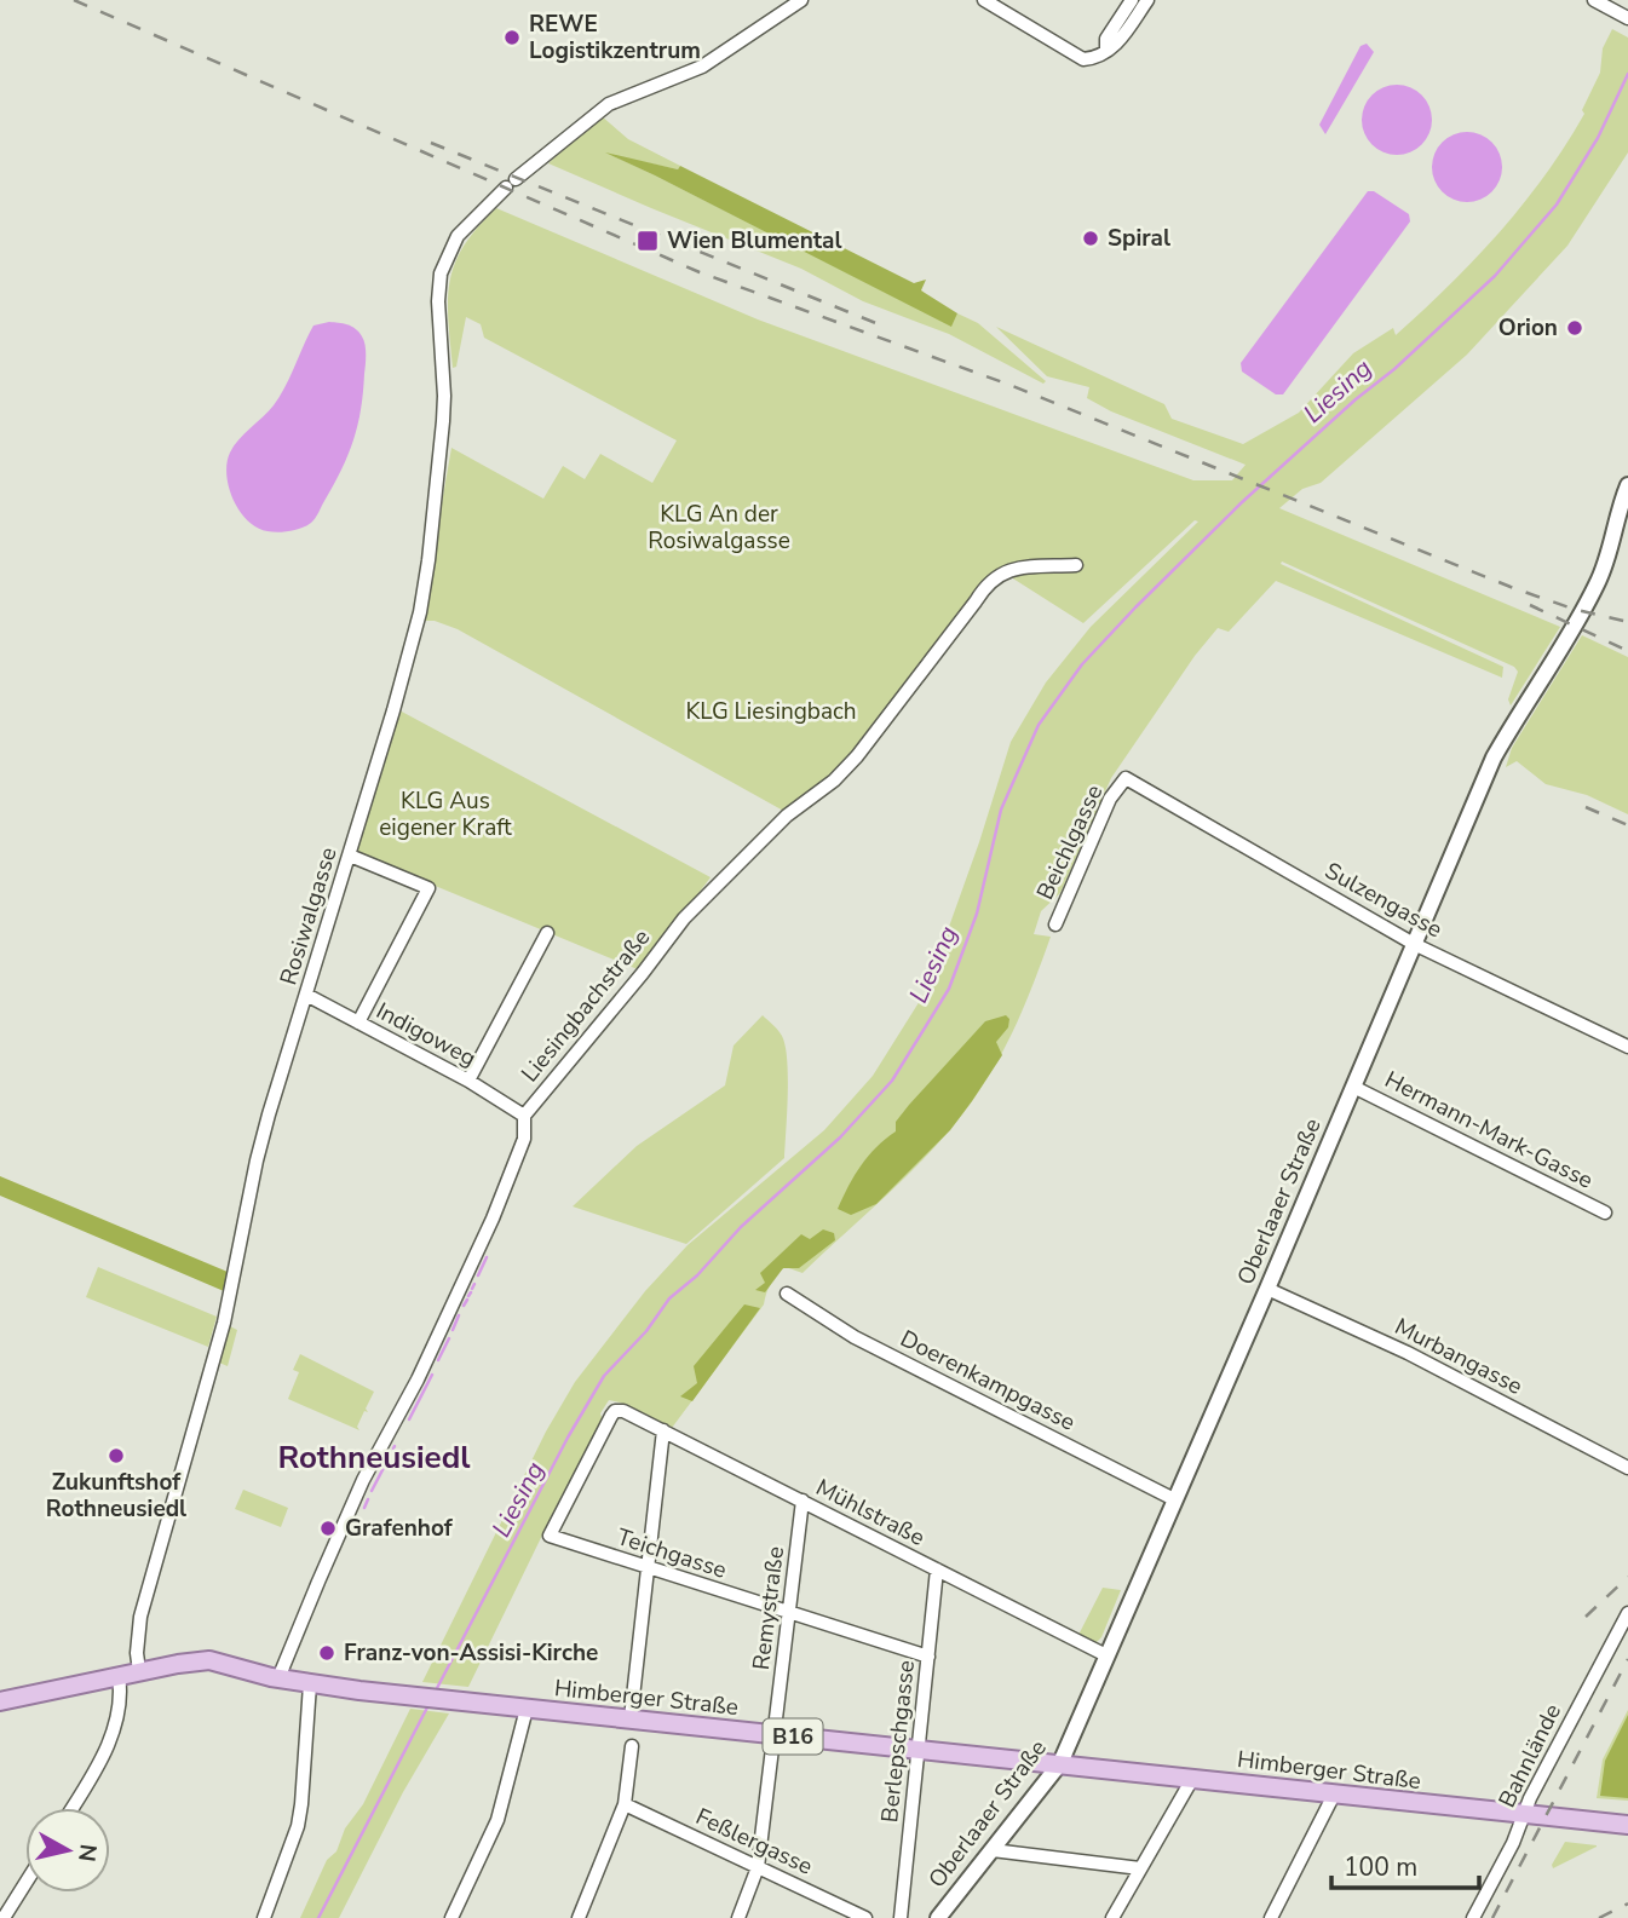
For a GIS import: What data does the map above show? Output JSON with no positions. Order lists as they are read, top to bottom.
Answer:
{
  "streets": {
    "main road": ["Oberlaaer Straße", "Himberger Straße", "B16"],
    "street": [
      "Beichlgasse",
      "Sulzengasse",
      "Rosiwalgasse",
      "Liesingbachstraße",
      "Indigoweg",
      "Hermann-Mark-Gasse",
      "Murbangasse",
      "Doerenkampgasse",
      "Mühlstraße",
      "Teichgasse",
      "Remystraße",
      "Berlepschgasse",
      "Bahnlände",
      "Feßlergasse"
    ]
  },
  "crossings": [
    ["Beichlgasse", "Sulzengasse"],
    ["Sulzengasse", "Oberlaaer Straße"],
    ["Rosiwalgasse", "Indigoweg"],
    ["Rosiwalgasse", "Himberger Straße"],
    ["Liesingbachstraße", "Indigoweg"],
    ["Liesingbachstraße", "Himberger Straße"],
    ["Hermann-Mark-Gasse", "Oberlaaer Straße"],
    ["Oberlaaer Straße", "Murbangasse"],
    ["Oberlaaer Straße", "Doerenkampgasse"],
    ["Oberlaaer Straße", "Mühlstraße"],
    ["Oberlaaer Straße", "Himberger Straße"],
    ["Mühlstraße", "Teichgasse"],
    ["Mühlstraße", "Remystraße"],
    ["Mühlstraße", "Berlepschgasse"],
    ["Teichgasse", "Remystraße"],
    ["Teichgasse", "Berlepschgasse"],
    ["Remystraße", "Himberger Straße"],
    ["Remystraße", "Feßlergasse"],
    ["Himberger Straße", "Berlepschgasse"],
    ["Himberger Straße", "Bahnlände"]
  ],
  "districts": ["Rothneusiedl"],
  "water": ["Liesing"],
  "parks": ["KLG An der Rosiwalgasse", "KLG Liesingbach", "KLG Aus eigener Kraft"],
  "places": {
    "other": [
      "REWE Logistikzentrum",
      "Spiral",
      "Orion",
      "Zukunftshof Rothneusiedl",
      "Grafenhof",
      "Franz-von-Assisi-Kirche"
    ],
    "transit": ["Wien Blumental"]
  },
  "scale_bar": "100 m",
  "north": "right"
}
